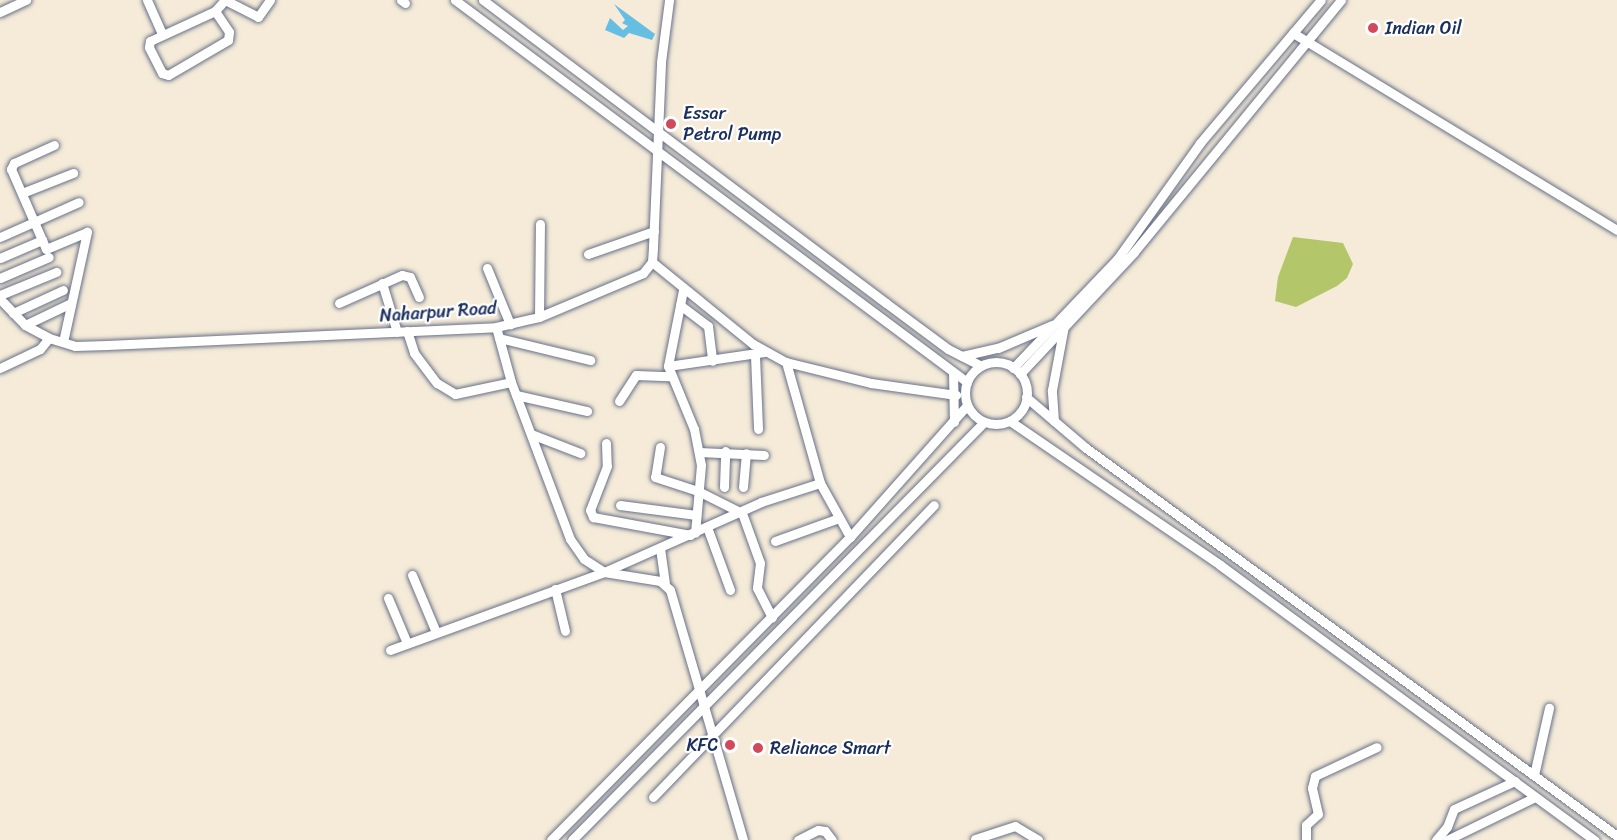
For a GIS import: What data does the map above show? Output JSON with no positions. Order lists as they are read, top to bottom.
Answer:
{
  "streets": {
    "street": ["Naharpur Road"]
  },
  "places": [
    "Indian Oil",
    "Essar Petrol Pump",
    "KFC",
    "Reliance Smart"
  ]
}
